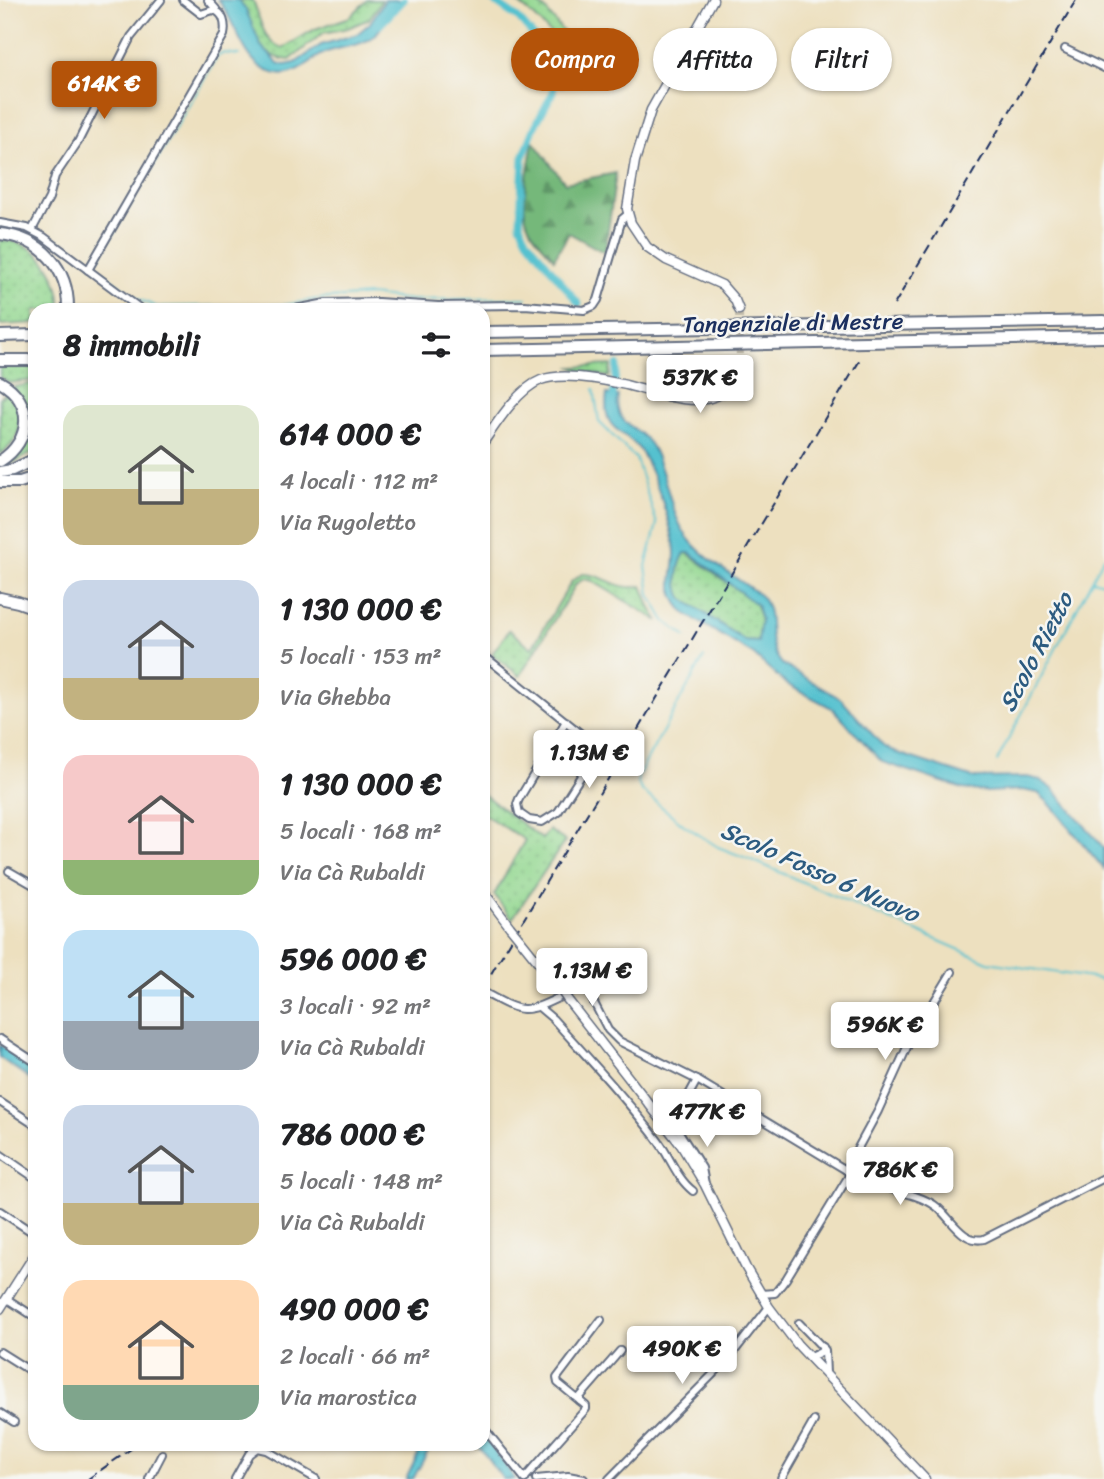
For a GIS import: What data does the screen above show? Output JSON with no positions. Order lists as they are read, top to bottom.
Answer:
{
  "streets": {
    "highway": ["Tangenziale di Mestre"]
  },
  "water": ["Scolo Rietto", "Scolo Fosso 6 Nuovo"],
  "page": {
    "chip": ["Compra", "Affitta", "Filtri"],
    "price": [
      "614K €",
      "537K €",
      "1.13M €",
      "1.13M €",
      "596K €",
      "477K €",
      "786K €",
      "490K €"
    ],
    "heading": "8 immobili",
    "list": [
      {
        "name": "614 000 €",
        "note": "4 locali · 112 m² · Via Rugoletto"
      },
      {
        "name": "1 130 000 €",
        "note": "5 locali · 153 m² · Via Ghebba"
      },
      {
        "name": "1 130 000 €",
        "note": "5 locali · 168 m² · Via Cà Rubaldi"
      },
      {
        "name": "596 000 €",
        "note": "3 locali · 92 m² · Via Cà Rubaldi"
      },
      {
        "name": "786 000 €",
        "note": "5 locali · 148 m² · Via Cà Rubaldi"
      },
      {
        "name": "490 000 €",
        "note": "2 locali · 66 m² · Via marostica"
      }
    ]
  }
}
